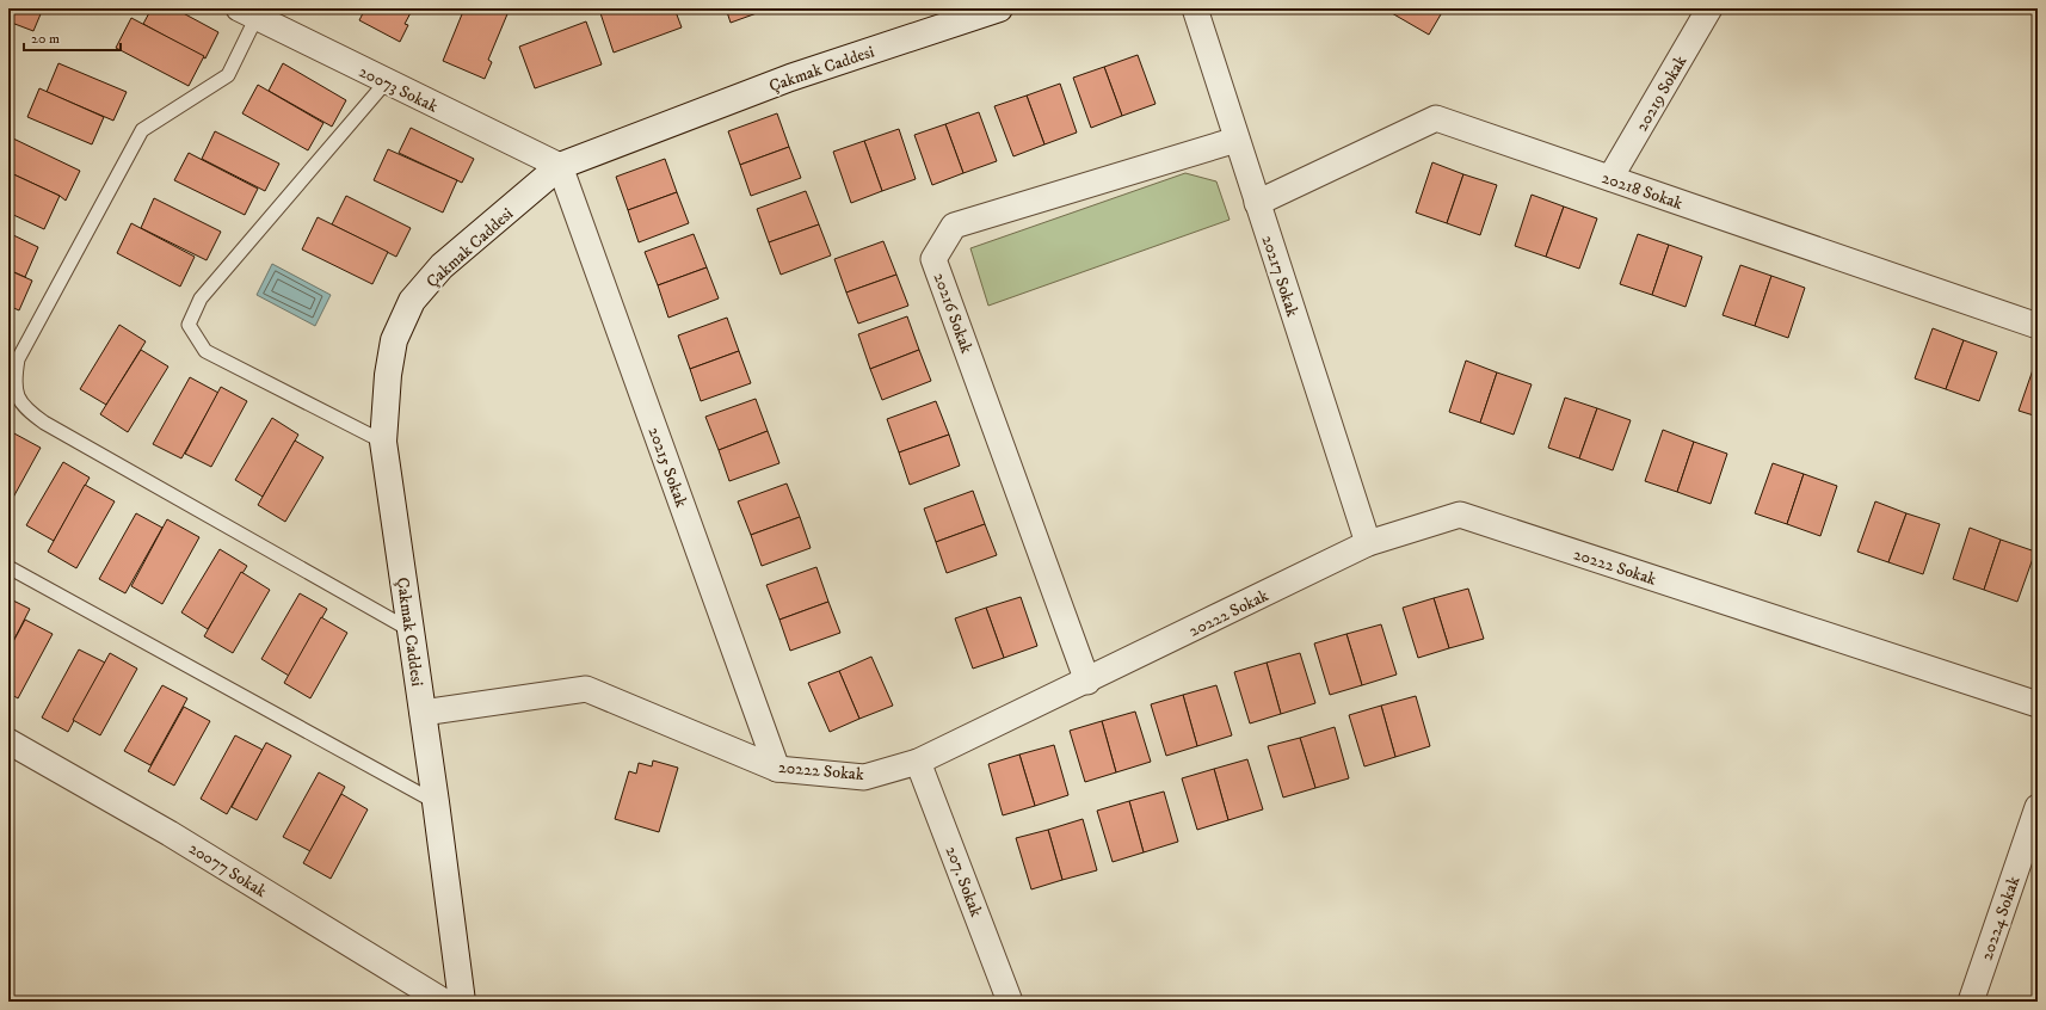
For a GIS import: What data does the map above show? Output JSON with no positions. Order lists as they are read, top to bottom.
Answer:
{
  "streets": {
    "main road": ["Çakmak Caddesi"],
    "street": [
      "20073 Sokak",
      "20219 Sokak",
      "20218 Sokak",
      "20217 Sokak",
      "20216 Sokak",
      "20215 Sokak",
      "20222 Sokak",
      "20077 Sokak",
      "207. Sokak",
      "20224 Sokak"
    ]
  },
  "crossings": [
    ["Çakmak Caddesi", "20073 Sokak"],
    ["Çakmak Caddesi", "20215 Sokak"],
    ["Çakmak Caddesi", "20222 Sokak"],
    ["20073 Sokak", "20215 Sokak"],
    ["20219 Sokak", "20218 Sokak"],
    ["20218 Sokak", "20217 Sokak"],
    ["20217 Sokak", "20216 Sokak"],
    ["20217 Sokak", "20222 Sokak"],
    ["20216 Sokak", "20222 Sokak"],
    ["20215 Sokak", "20222 Sokak"],
    ["20222 Sokak", "207. Sokak"]
  ],
  "scale_bar": "20 m"
}
